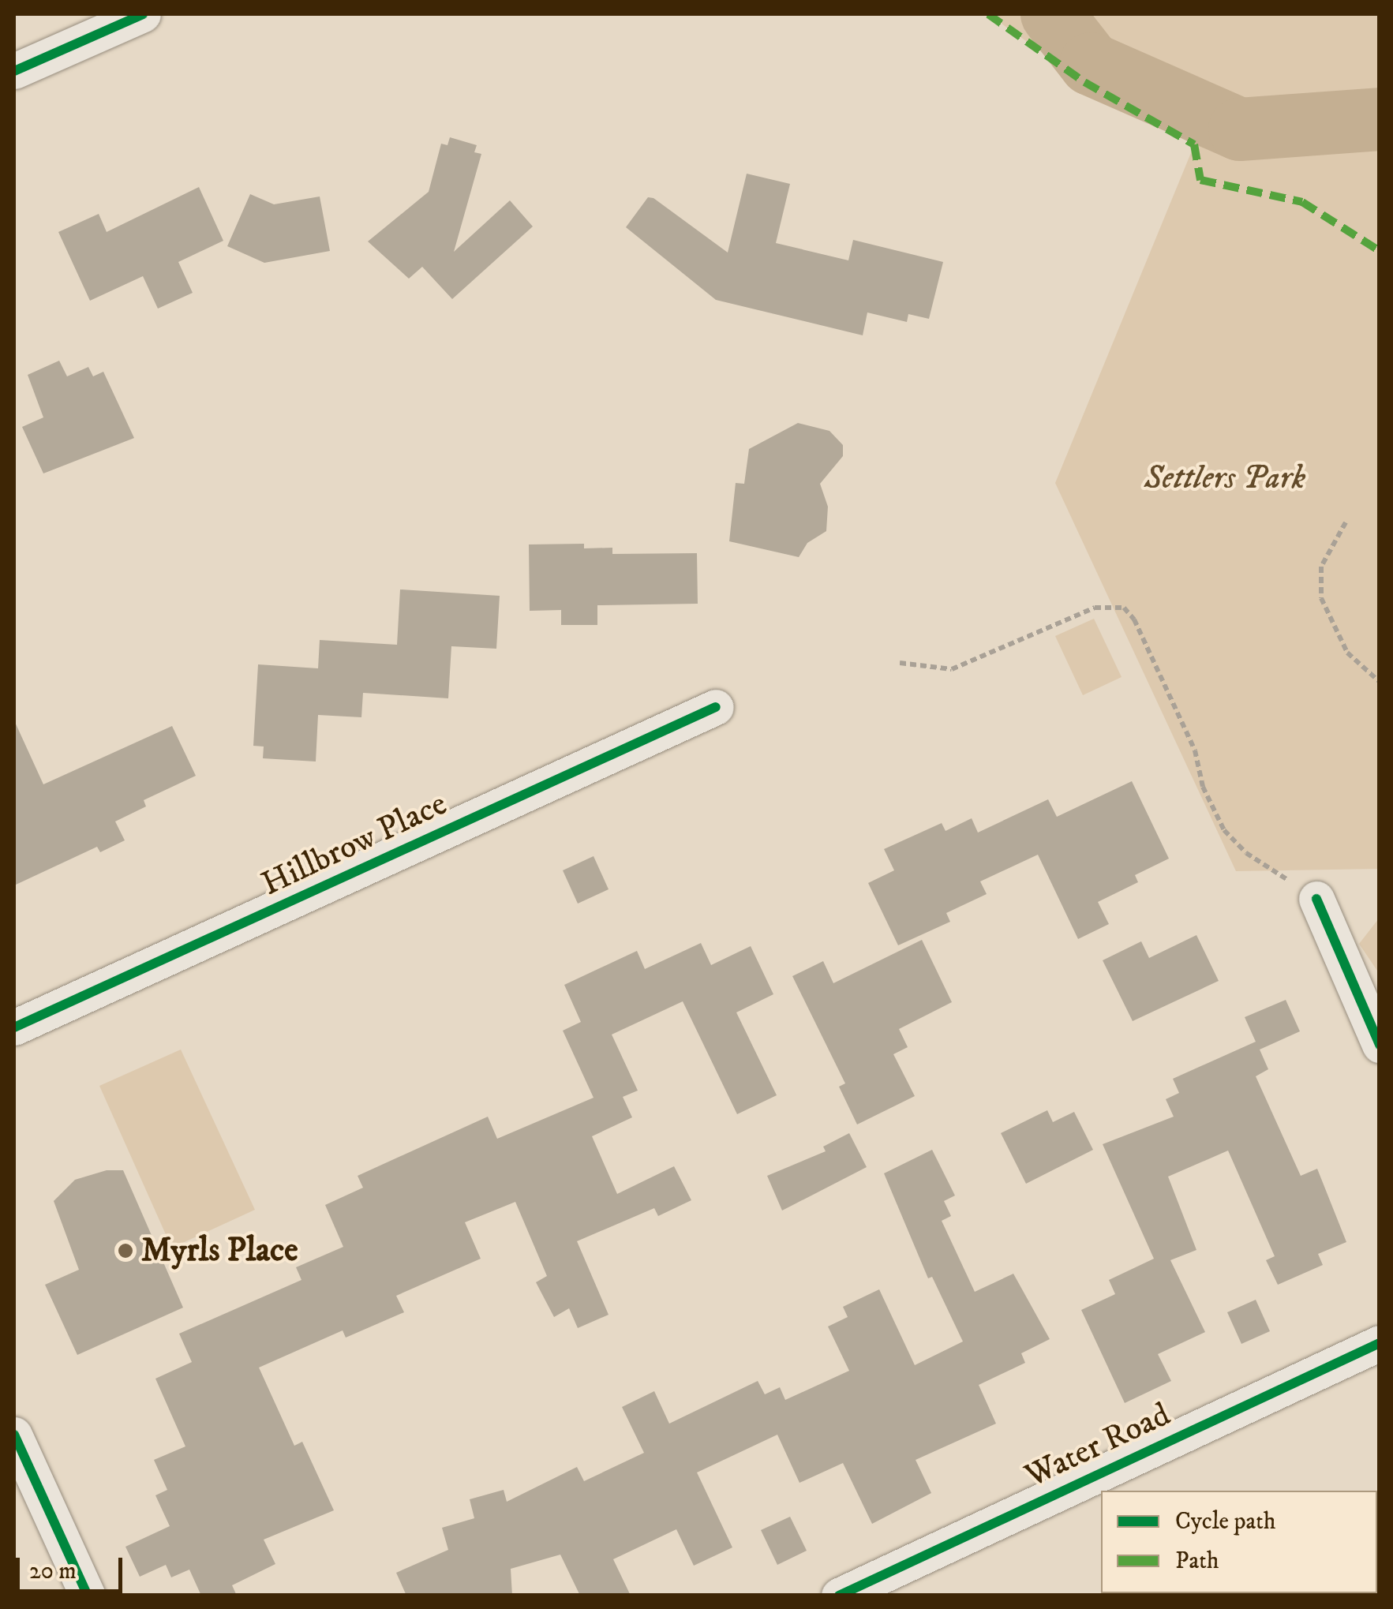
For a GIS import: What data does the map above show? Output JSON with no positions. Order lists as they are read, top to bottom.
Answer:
{
  "streets": {
    "street": ["Hillbrow Place", "Water Road"]
  },
  "parks": ["Settlers Park"],
  "places": ["Myrls Place"],
  "legend": ["Cycle path", "Path"],
  "scale_bar": "20 m"
}
